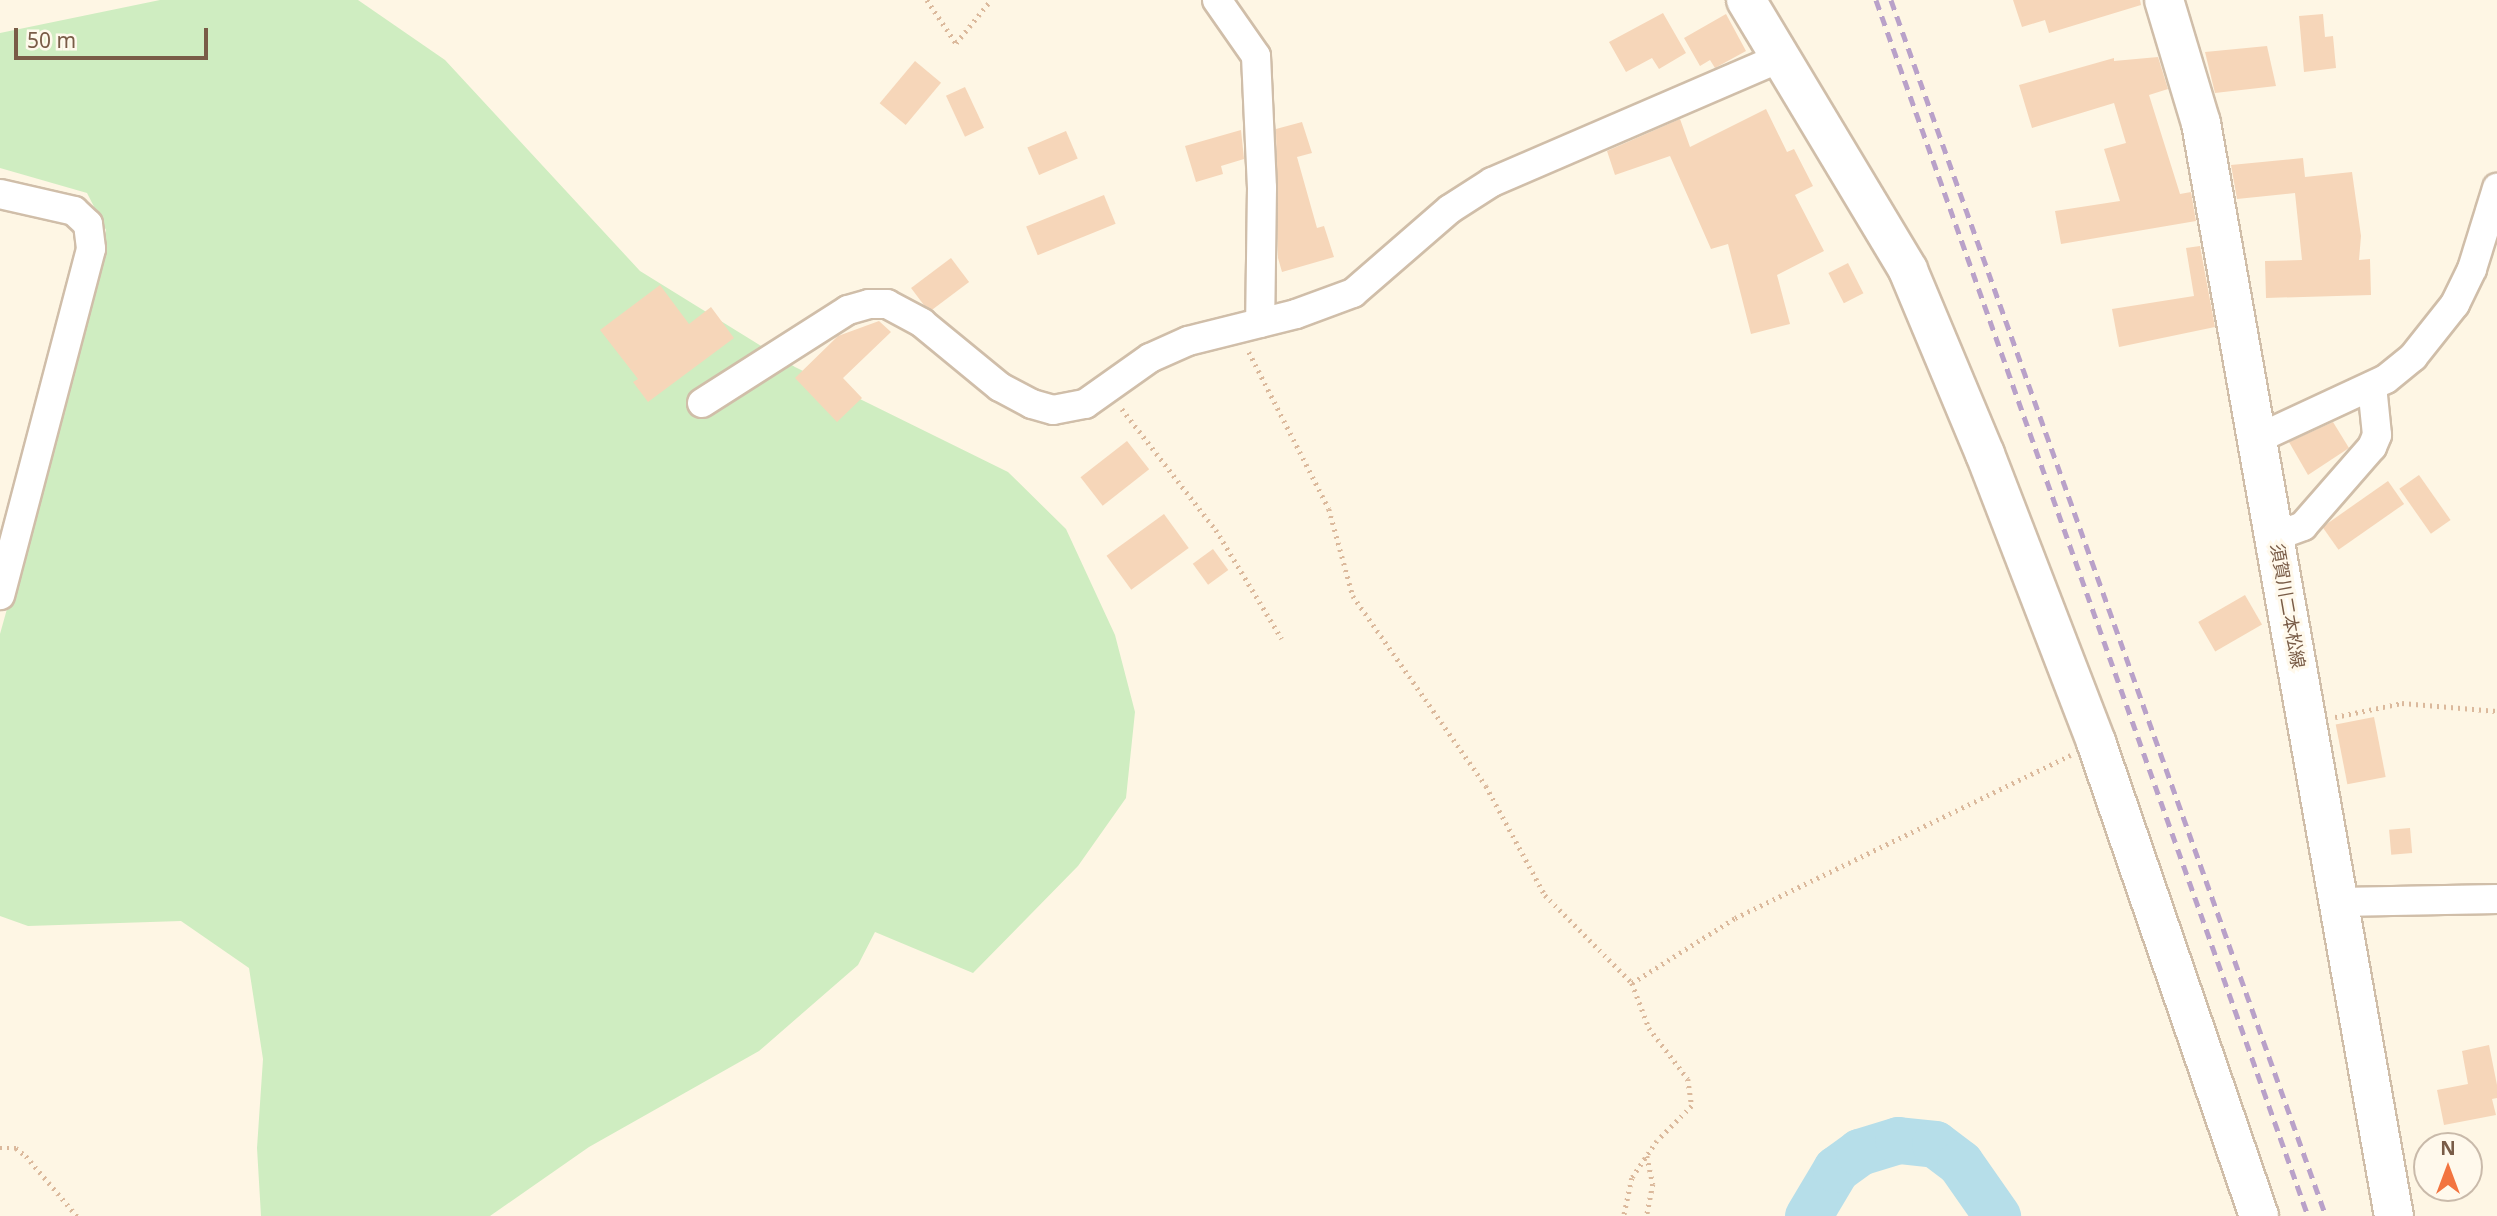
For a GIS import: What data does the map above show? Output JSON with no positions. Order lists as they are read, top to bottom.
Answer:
{
  "streets": {
    "street": ["須賀川二本松線"]
  },
  "scale_bar": "50 m",
  "north": "top"
}
